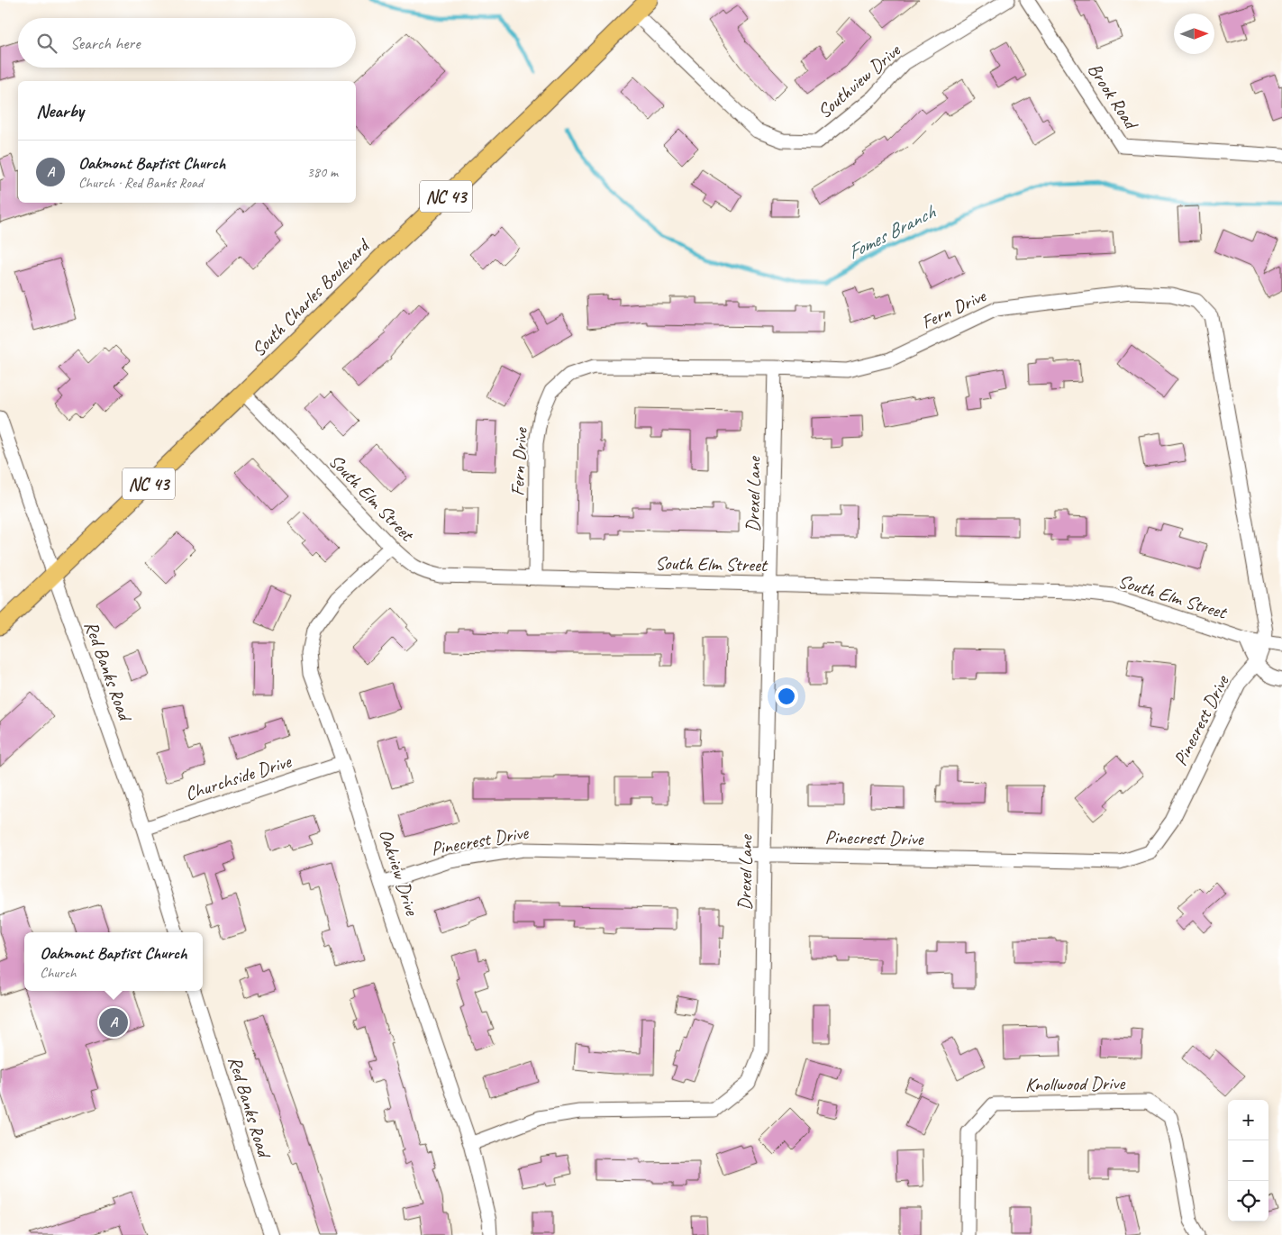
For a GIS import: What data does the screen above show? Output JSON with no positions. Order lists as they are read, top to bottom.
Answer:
{
  "streets": {
    "main road": ["NC 43", "South Charles Boulevard"],
    "street": [
      "Southview Drive",
      "Brook Road",
      "Fern Drive",
      "Drexel Lane",
      "South Elm Street",
      "Red Banks Road",
      "Pinecrest Drive",
      "Churchside Drive",
      "Oakview Drive",
      "Knollwood Drive"
    ]
  },
  "crossings": [
    ["Southview Drive", "South Charles Boulevard"],
    ["South Charles Boulevard", "South Elm Street"],
    ["South Charles Boulevard", "Red Banks Road"],
    ["Fern Drive", "Drexel Lane"],
    ["Fern Drive", "South Elm Street"],
    ["Fern Drive", "Pinecrest Drive"],
    ["Drexel Lane", "South Elm Street"],
    ["Drexel Lane", "Pinecrest Drive"],
    ["Drexel Lane", "Oakview Drive"],
    ["South Elm Street", "Pinecrest Drive"],
    ["South Elm Street", "Oakview Drive"],
    ["Red Banks Road", "Churchside Drive"],
    ["Pinecrest Drive", "Oakview Drive"],
    ["Churchside Drive", "Oakview Drive"]
  ],
  "water": ["Fomes Branch"],
  "north": "right",
  "page": {
    "search": "Search here",
    "heading": "Nearby",
    "list": [
      {
        "mark": "A",
        "name": "Oakmont Baptist Church",
        "note": "Church · Red Banks Road",
        "value": "380 m"
      }
    ],
    "popup": ["Oakmont Baptist Church", "Church"],
    "pins": "A",
    "map_buttons": ["+", "−"]
  }
}
